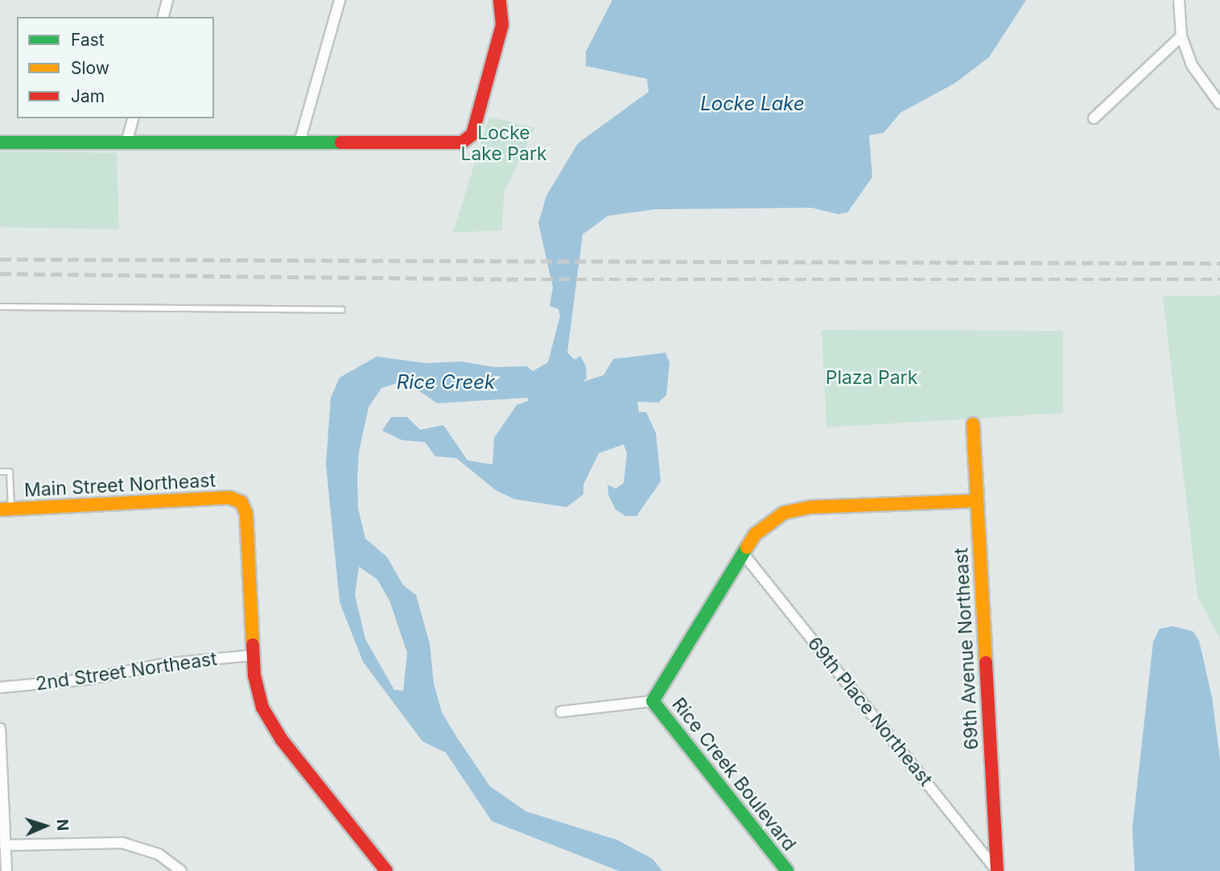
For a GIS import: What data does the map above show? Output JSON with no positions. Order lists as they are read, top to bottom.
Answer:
{
  "streets": {
    "street": [
      "Main Street Northeast",
      "69th Avenue Northeast",
      "2nd Street Northeast",
      "69th Place Northeast",
      "Rice Creek Boulevard"
    ]
  },
  "crossings": [
    ["Main Street Northeast", "2nd Street Northeast"],
    ["69th Avenue Northeast", "69th Place Northeast"],
    ["69th Avenue Northeast", "Rice Creek Boulevard"],
    ["69th Place Northeast", "Rice Creek Boulevard"]
  ],
  "water": ["Locke Lake", "Rice Creek"],
  "parks": ["Locke Lake Park", "Plaza Park"],
  "legend": ["Fast", "Slow", "Jam"],
  "north": "right"
}
